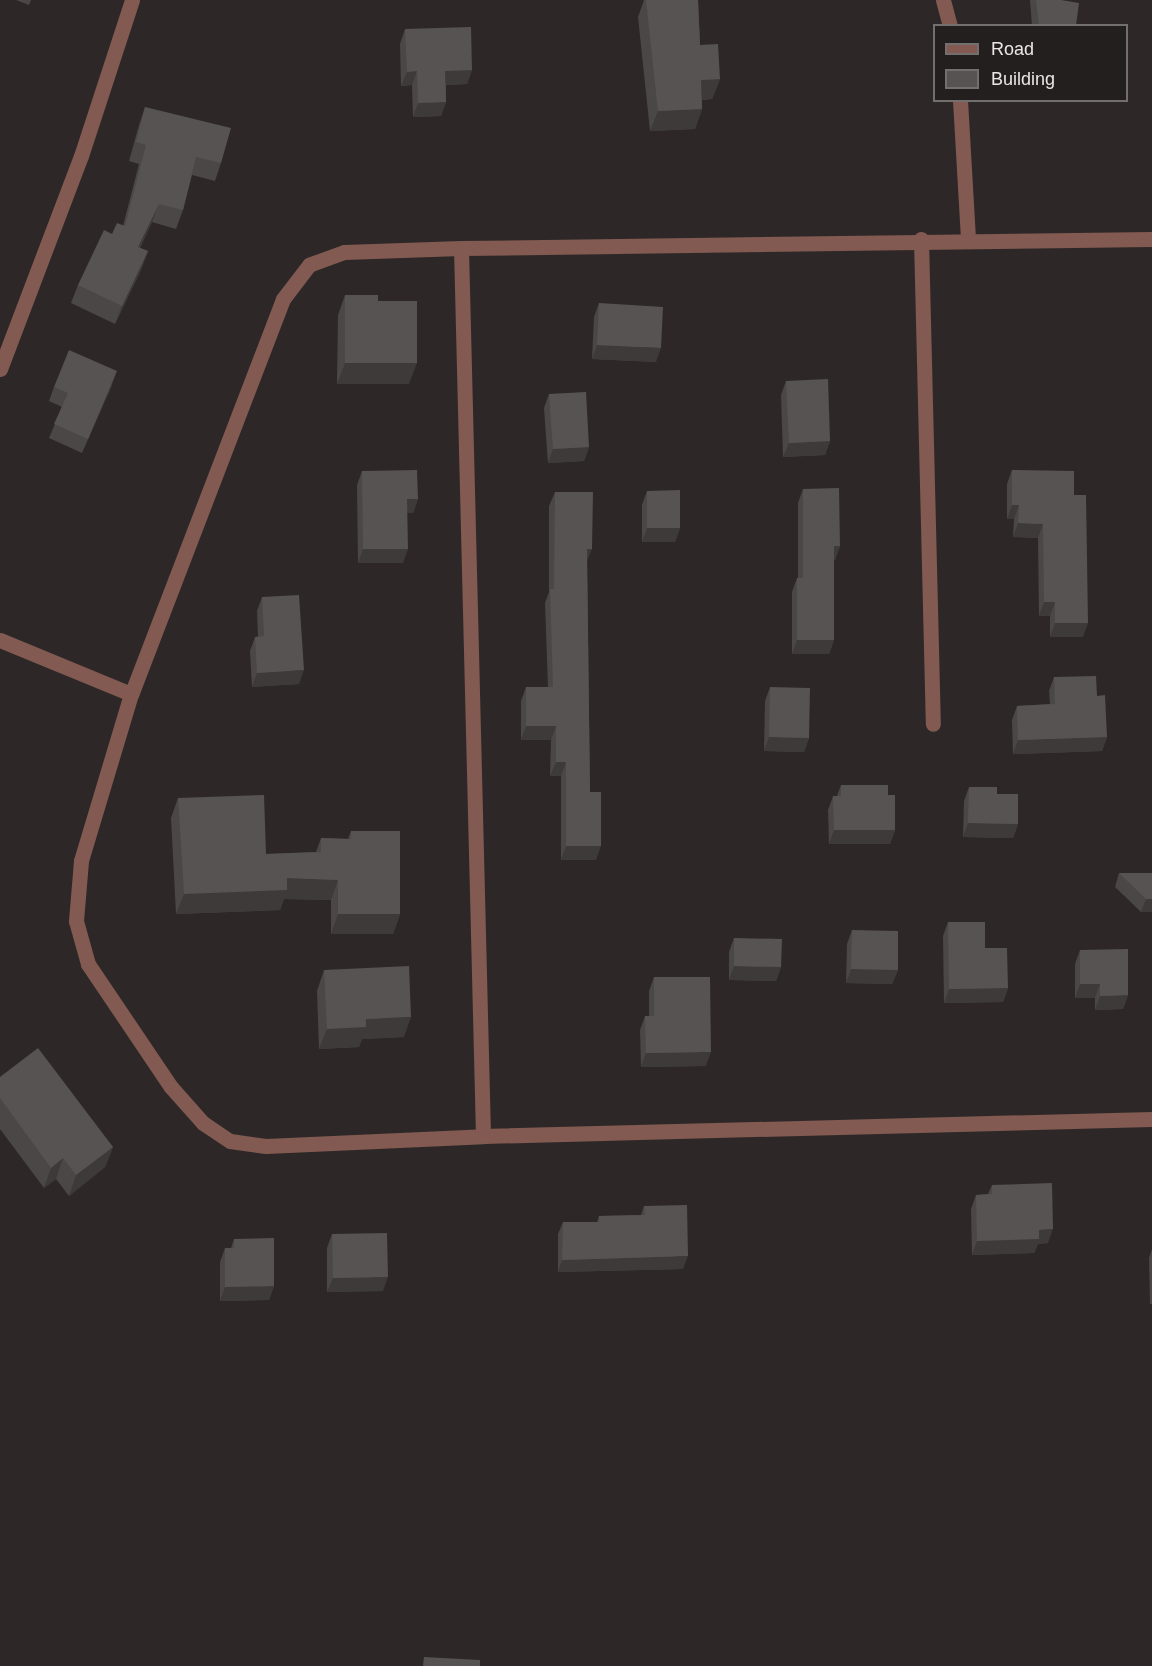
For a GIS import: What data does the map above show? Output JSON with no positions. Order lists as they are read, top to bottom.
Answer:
{
  "legend": ["Road", "Building"]
}
